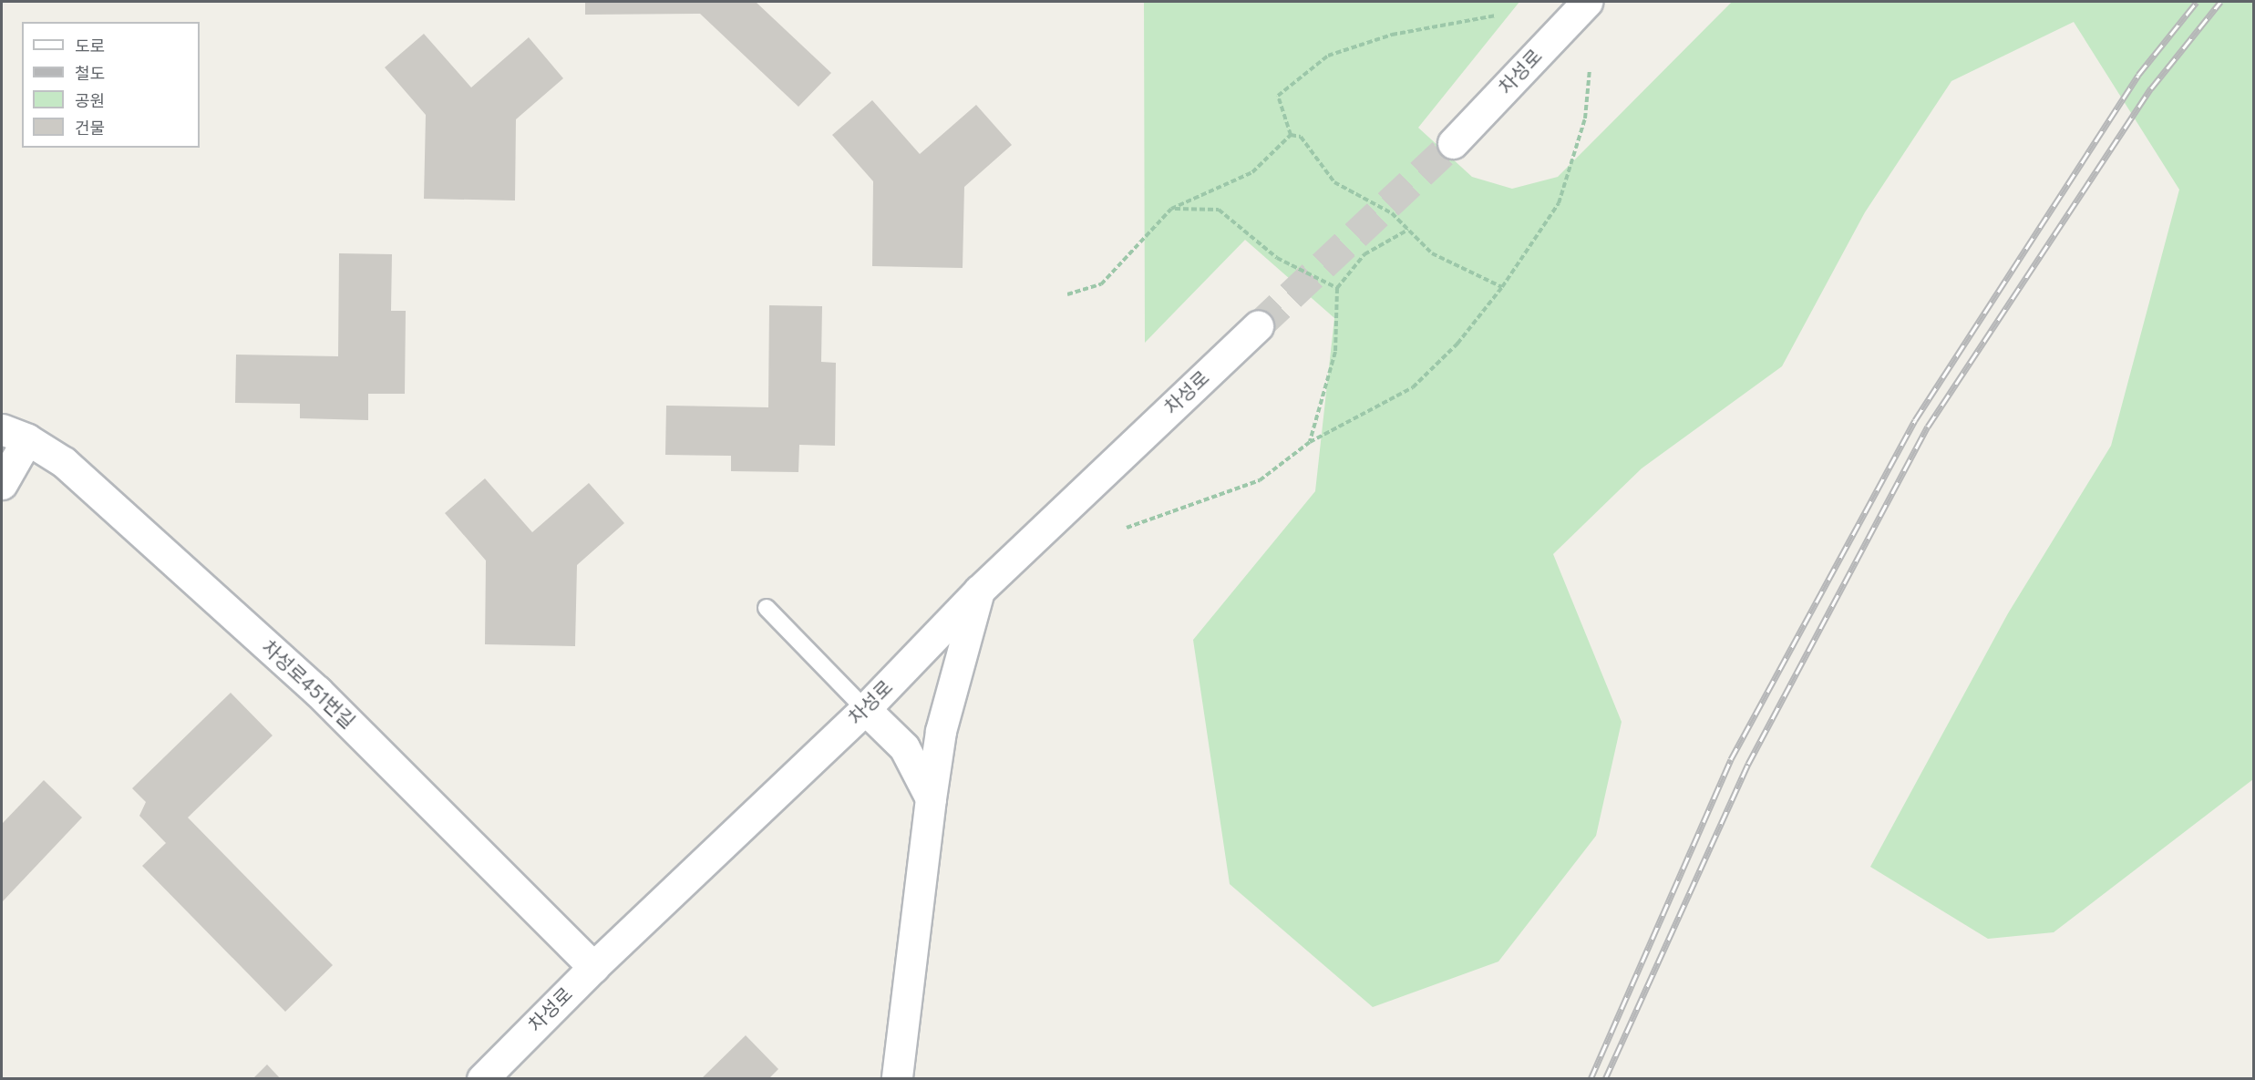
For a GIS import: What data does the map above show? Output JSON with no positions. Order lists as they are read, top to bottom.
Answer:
{
  "streets": {
    "street": ["차성로", "차성로451번길"]
  },
  "crossings": [
    ["차성로", "차성로451번길"]
  ],
  "legend": [
    "도로",
    "철도",
    "공원",
    "건물"
  ]
}
